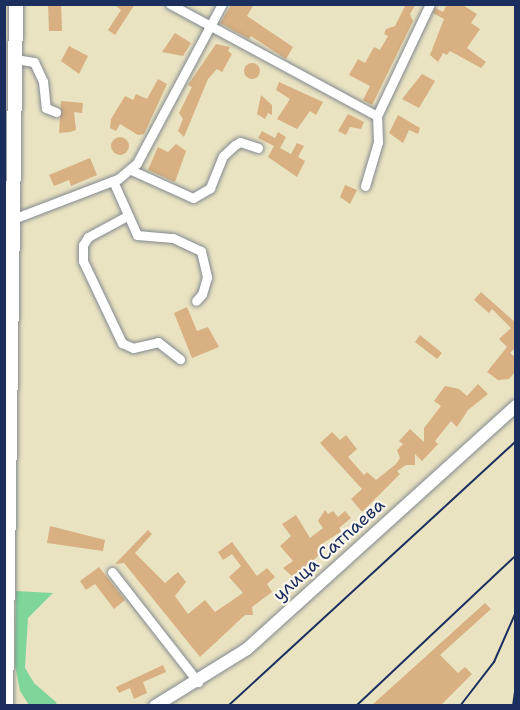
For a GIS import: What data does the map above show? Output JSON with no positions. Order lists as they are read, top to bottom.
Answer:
{
  "streets": {
    "street": ["улица Сатпаева"]
  }
}
